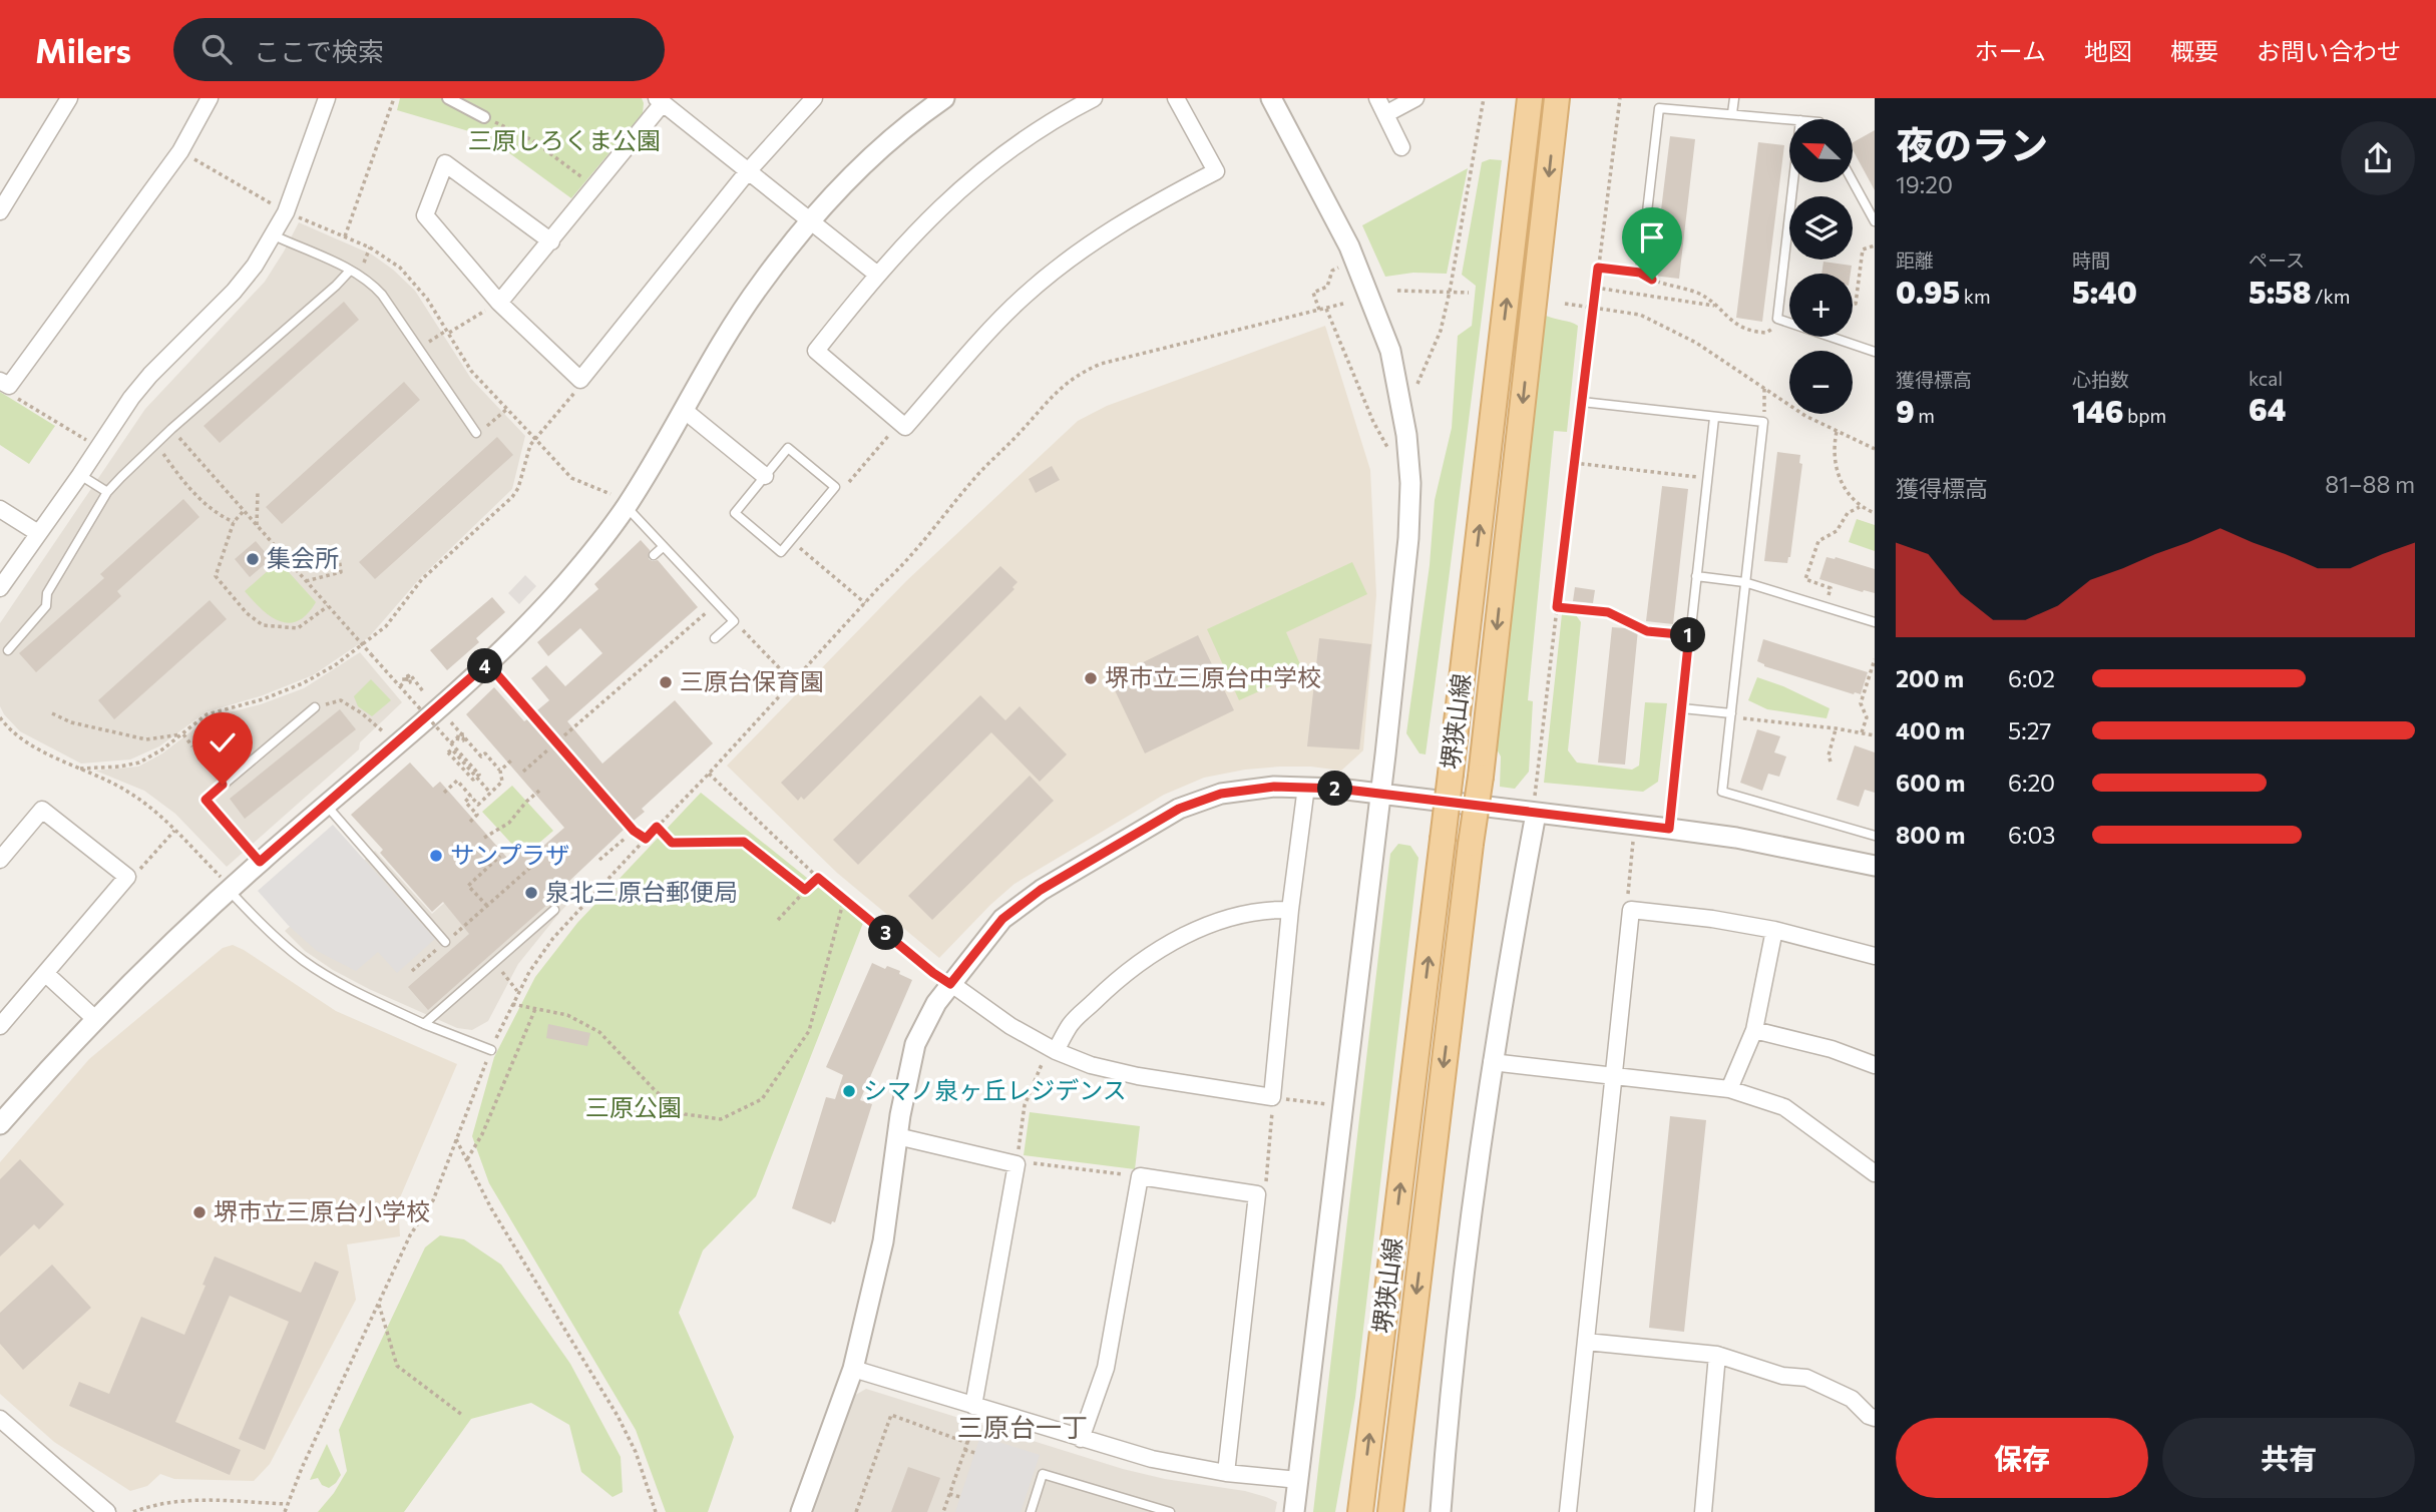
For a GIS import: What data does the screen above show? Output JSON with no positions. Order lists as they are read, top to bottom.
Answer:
{
  "streets": {
    "main road": ["堺狭山線"]
  },
  "districts": ["三原台一丁"],
  "parks": ["三原しろくま公園", "三原公園"],
  "places": [
    "集会所",
    "堺市立三原台中学校",
    "三原台保育園",
    "サンプラザ",
    "泉北三原台郵便局",
    "シマノ泉ヶ丘レジデンス",
    "堺市立三原台小学校"
  ],
  "north": "top left",
  "page": {
    "header": "Milers",
    "search": "ここで検索",
    "nav": [
      "ホーム",
      "地図",
      "概要",
      "お問い合わせ"
    ],
    "heading": ["夜のラン", "19:20"],
    "map_buttons": ["+", "−"],
    "stats": [
      ["距離", "0.95 km"],
      ["時間", "5:40"],
      ["ペース", "5:58 /km"],
      ["獲得標高", "9 m"],
      ["心拍数", "146 bpm"],
      ["kcal", "64"]
    ],
    "chart": ["獲得標高", "81–88 m"],
    "pins": [
      "1",
      "4",
      "2",
      "3"
    ],
    "list": [
      {
        "name": "200 m",
        "note": "6:02"
      },
      {
        "name": "400 m",
        "note": "5:27"
      },
      {
        "name": "600 m",
        "note": "6:20"
      },
      {
        "name": "800 m",
        "note": "6:03"
      }
    ],
    "buttons": ["保存", "共有"]
  }
}
